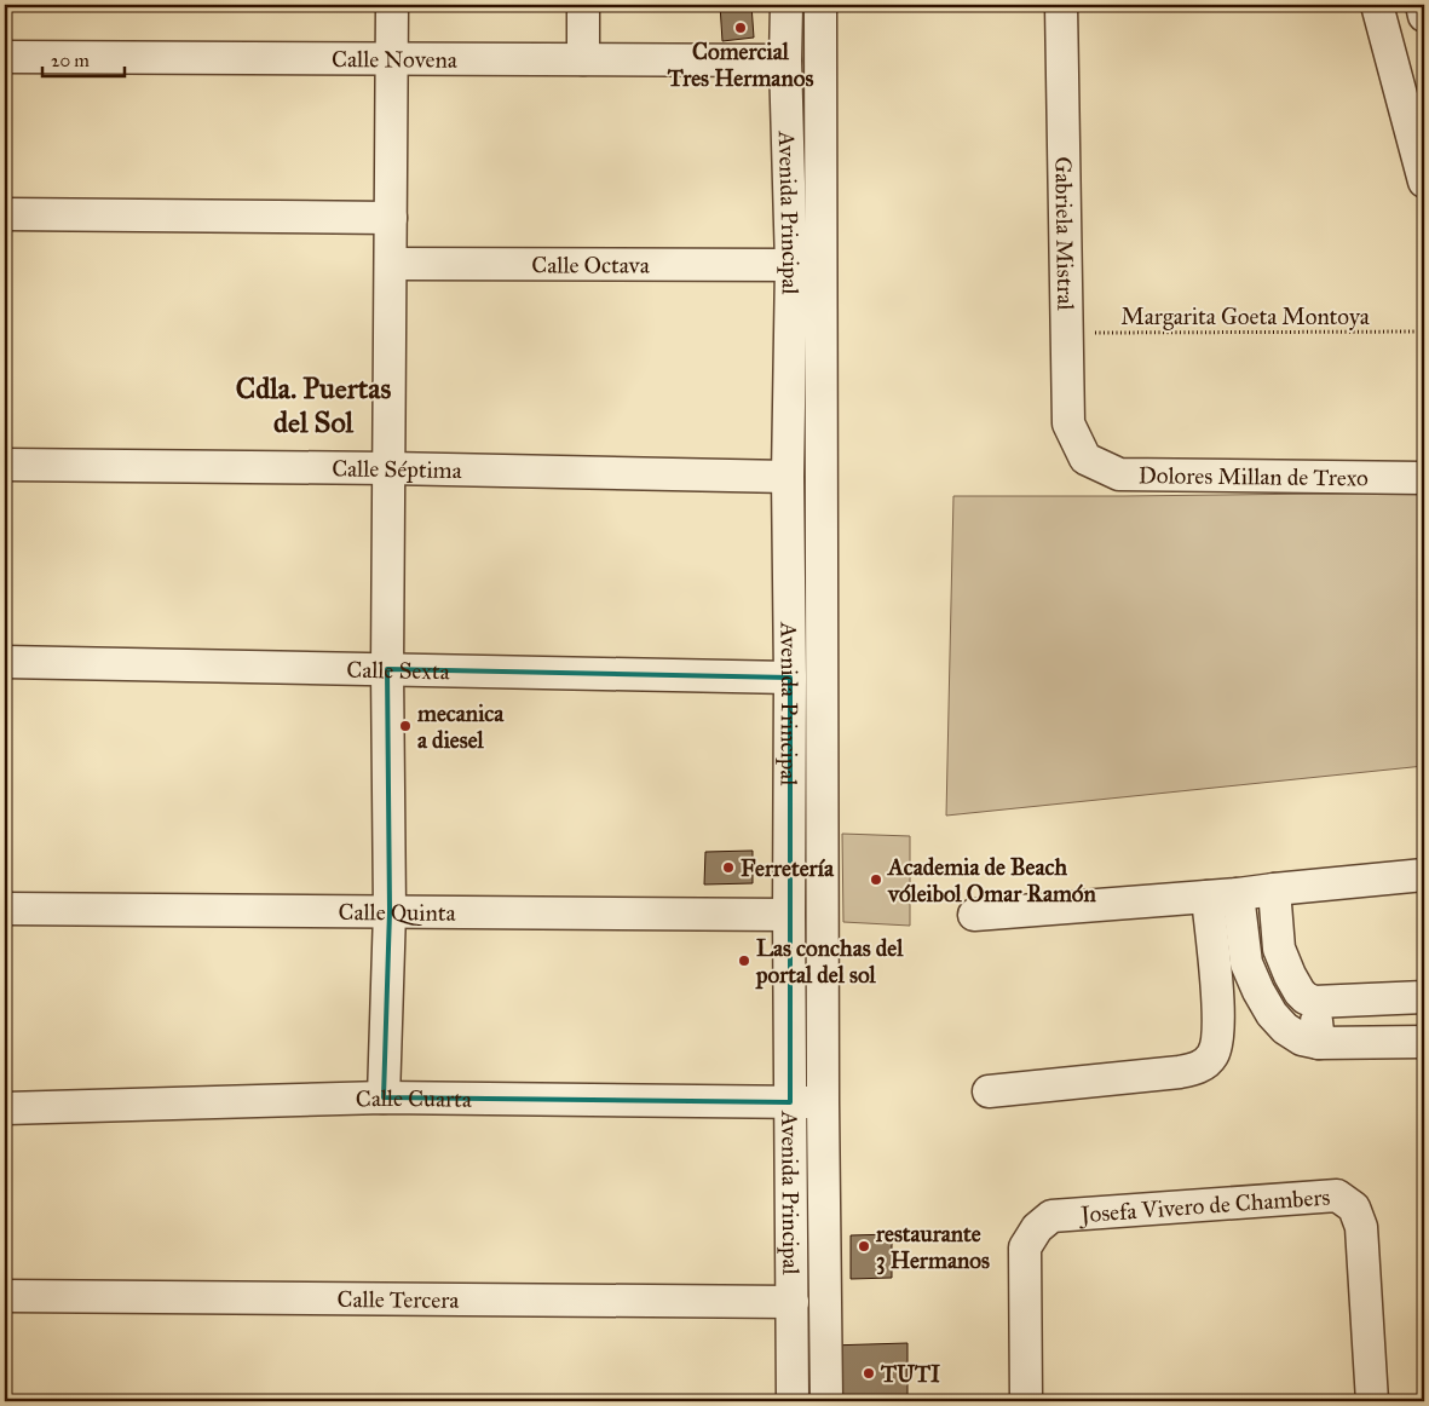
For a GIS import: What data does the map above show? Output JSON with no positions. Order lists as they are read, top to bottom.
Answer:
{
  "streets": {
    "street": [
      "Calle Novena",
      "Avenida Principal",
      "Gabriela Mistral",
      "Calle Octava",
      "Calle Séptima",
      "Dolores Millan de Trexo",
      "Calle Sexta",
      "Calle Quinta",
      "Calle Cuarta",
      "Josefa Vivero de Chambers",
      "Calle Tercera"
    ],
    "path": ["Margarita Goeta Montoya"]
  },
  "crossings": [
    ["Calle Novena", "Avenida Principal"],
    ["Avenida Principal", "Calle Octava"],
    ["Avenida Principal", "Calle Séptima"],
    ["Avenida Principal", "Calle Sexta"],
    ["Avenida Principal", "Calle Quinta"],
    ["Avenida Principal", "Calle Cuarta"],
    ["Avenida Principal", "Calle Tercera"],
    ["Gabriela Mistral", "Margarita Goeta Montoya"],
    ["Gabriela Mistral", "Dolores Millan de Trexo"]
  ],
  "districts": ["Cdla. Puertas del Sol"],
  "places": [
    "Comercial Tres Hermanos",
    "mecanica a diesel",
    "Ferretería",
    "Academia de Beach vóleibol Omar Ramón",
    "Las conchas del portal del sol",
    "restaurante 3 Hermanos",
    "TUTI"
  ],
  "scale_bar": "20 m"
}
